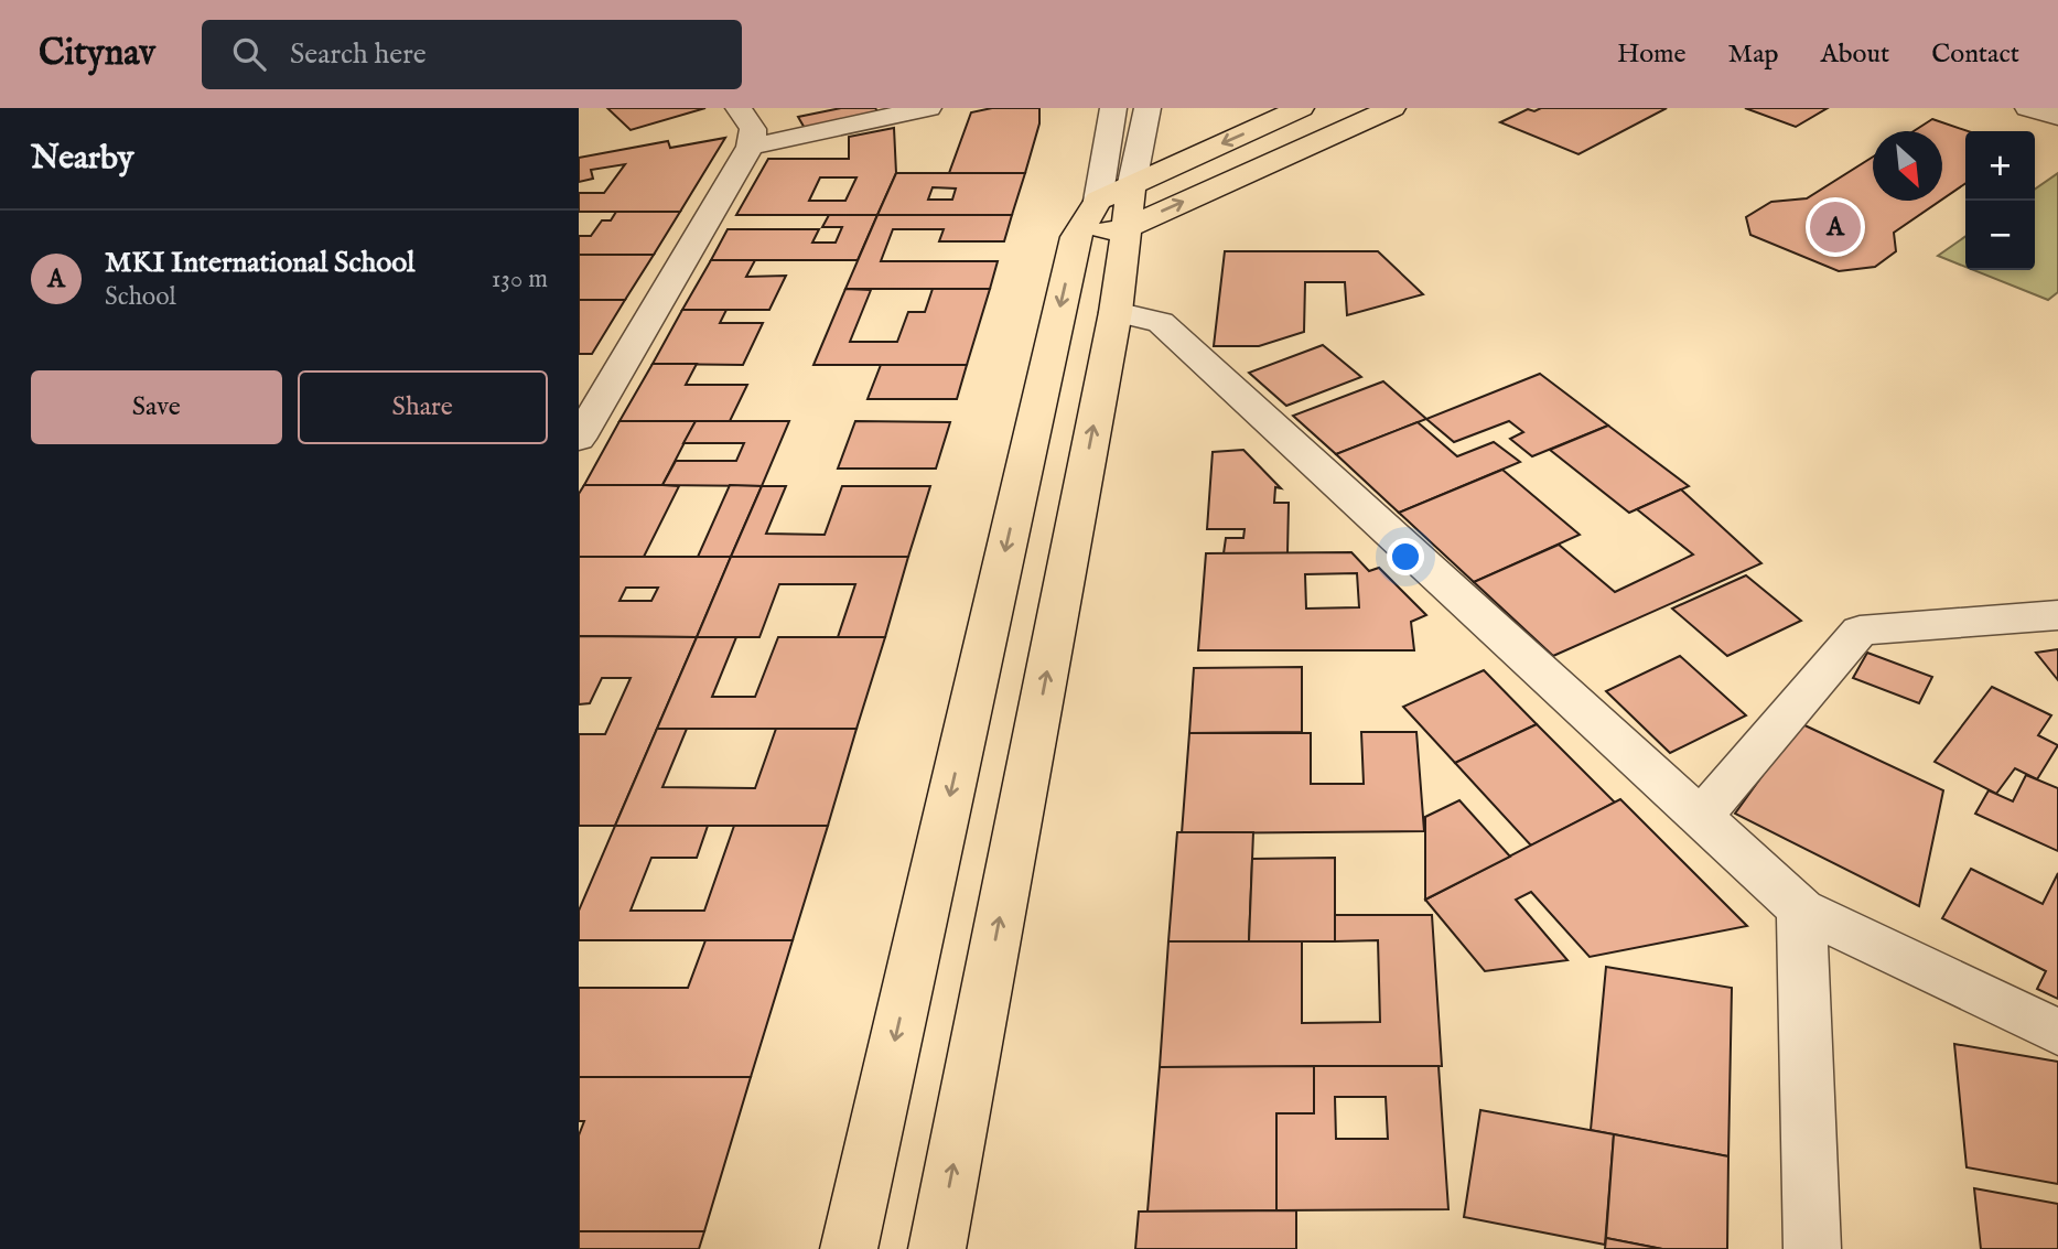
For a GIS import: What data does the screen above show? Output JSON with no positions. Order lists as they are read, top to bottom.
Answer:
{
  "north": "bottom right",
  "page": {
    "header": "Citynav",
    "search": "Search here",
    "nav": [
      "Home",
      "Map",
      "About",
      "Contact"
    ],
    "heading": "Nearby",
    "map_buttons": ["+", "−"],
    "pins": "A",
    "list": [
      {
        "mark": "A",
        "name": "MKI International School",
        "note": "School",
        "value": "130 m"
      }
    ],
    "buttons": ["Save", "Share"]
  }
}
